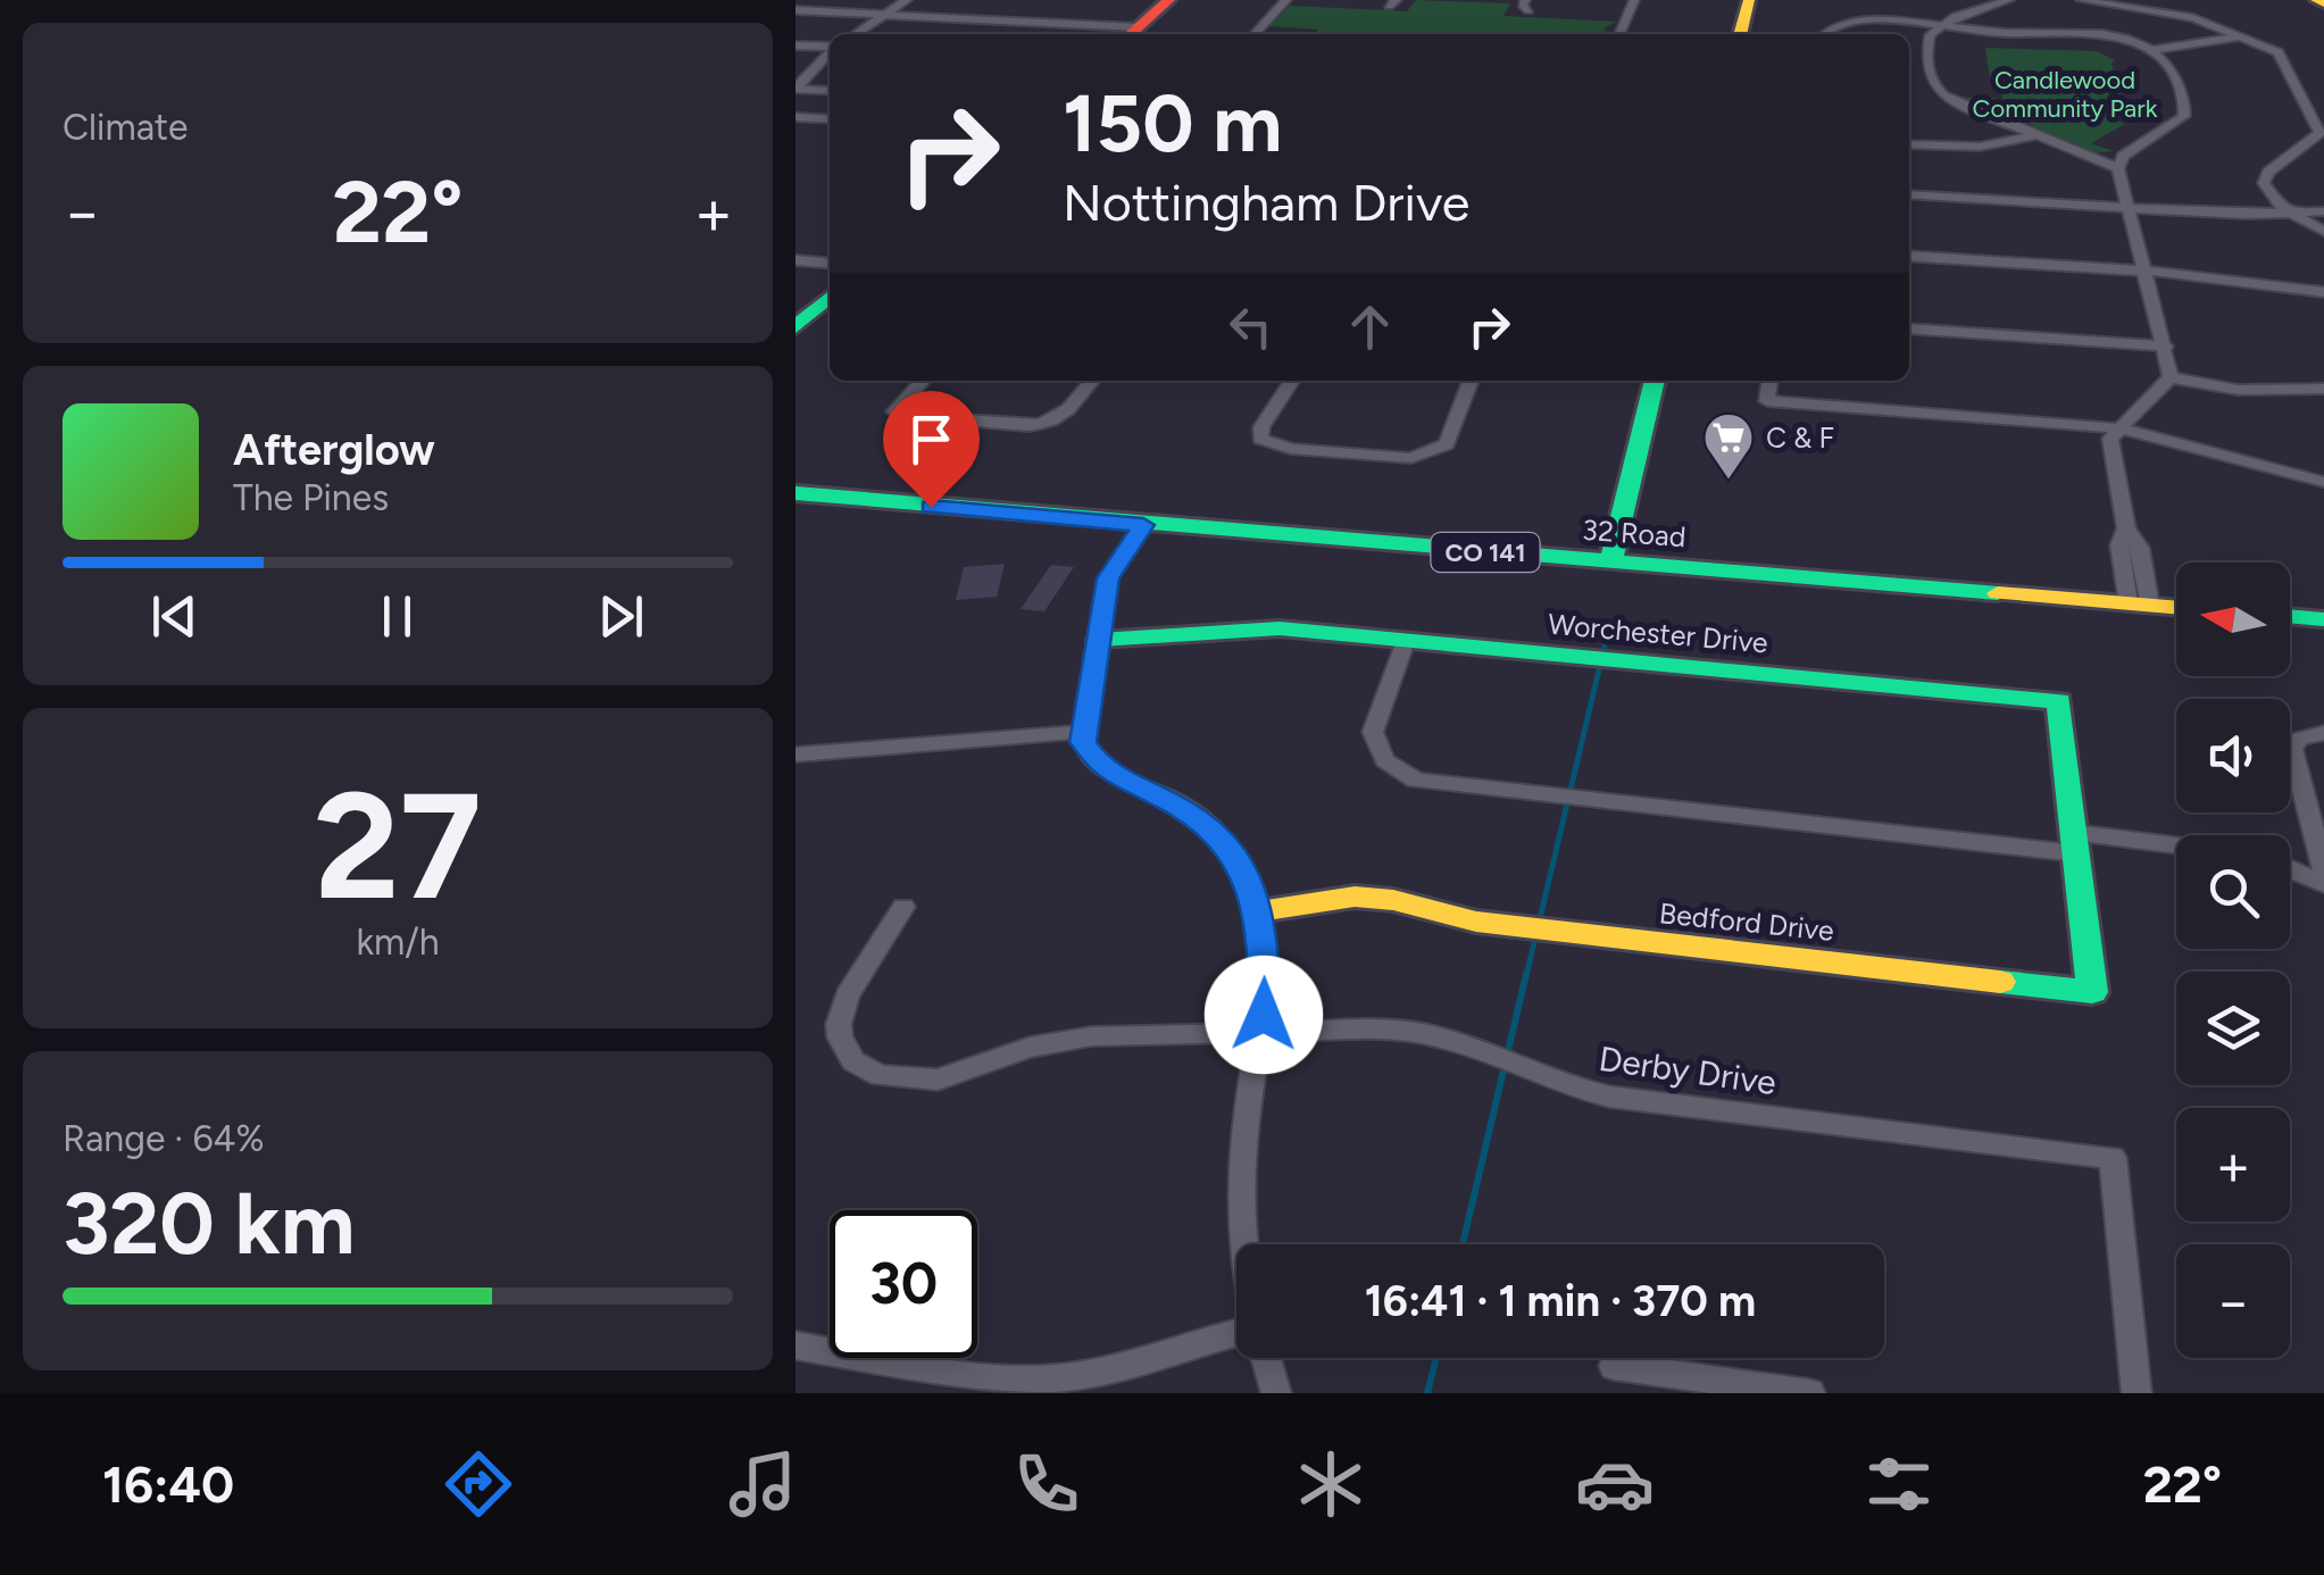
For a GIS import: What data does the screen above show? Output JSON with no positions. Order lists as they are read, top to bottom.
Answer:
{
  "streets": {
    "street": [
      "32 Road",
      "CO 141",
      "Worchester Drive",
      "Bedford Drive",
      "Derby Drive"
    ]
  },
  "crossings": [
    ["Worchester Drive", "Bedford Drive"]
  ],
  "parks": ["Candlewood Community Park"],
  "places": {
    "supermarket": ["C & F"]
  },
  "north": "left",
  "page": {
    "tile": [
      "Climate",
      ["27", "km/h"],
      ["Range · 64%", "320 km"]
    ],
    "turn": ["150 m", "Nottingham Drive"],
    "heat": ["−", "22°", "+"],
    "song": ["Afterglow", "The Pines"],
    "map_buttons": ["+", "−"],
    "limit": "30",
    "trip": "16:41 · 1 min · 370 m",
    "tabs": ["16:40", "22°"]
  }
}
